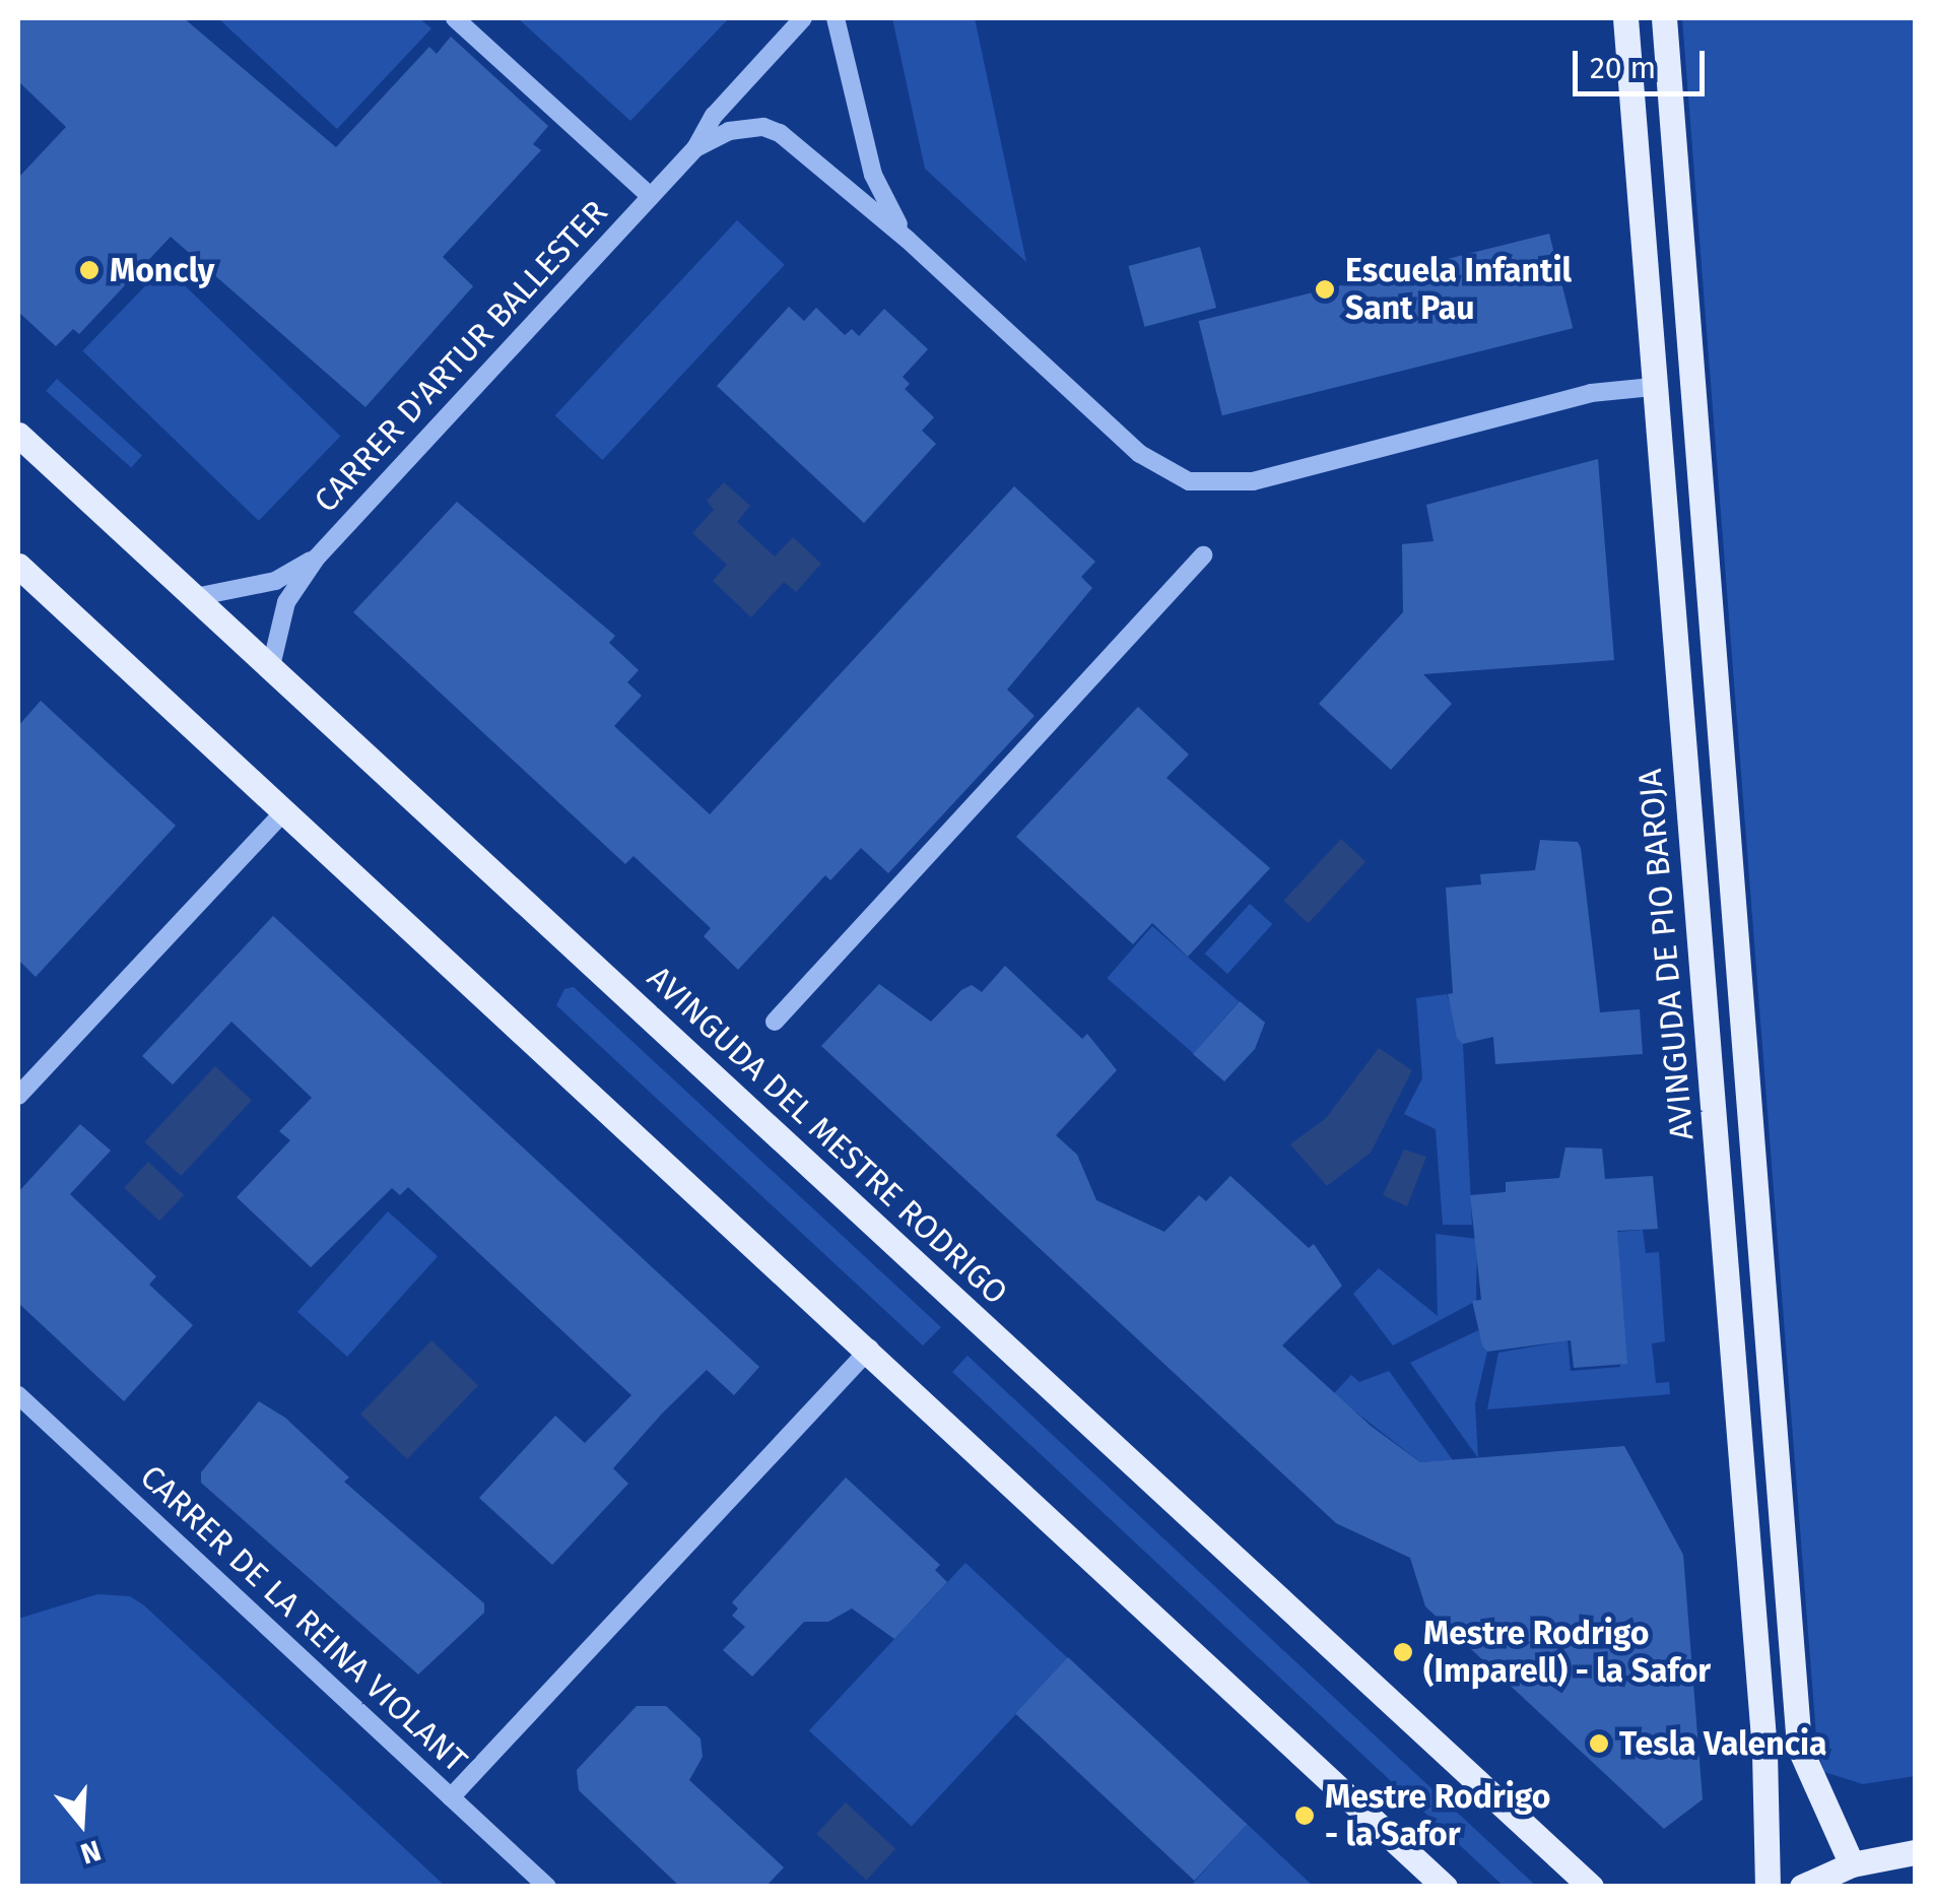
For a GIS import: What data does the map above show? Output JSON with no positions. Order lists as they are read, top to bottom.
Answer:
{
  "streets": {
    "main road": ["AVINGUDA DE PIO BAROJA", "AVINGUDA DEL MESTRE RODRIGO"],
    "street": ["CARRER D'ARTUR BALLESTER", "CARRER DE LA REINA VIOLANT"]
  },
  "crossings": [
    ["CARRER D'ARTUR BALLESTER", "AVINGUDA DE PIO BAROJA"],
    ["CARRER D'ARTUR BALLESTER", "AVINGUDA DEL MESTRE RODRIGO"]
  ],
  "places": [
    "Moncly",
    "Escuela Infantil Sant Pau",
    "Mestre Rodrigo (Imparell) - la Safor",
    "Tesla Valencia",
    "Mestre Rodrigo - la Safor"
  ],
  "scale_bar": "20 m",
  "north": "bottom"
}
